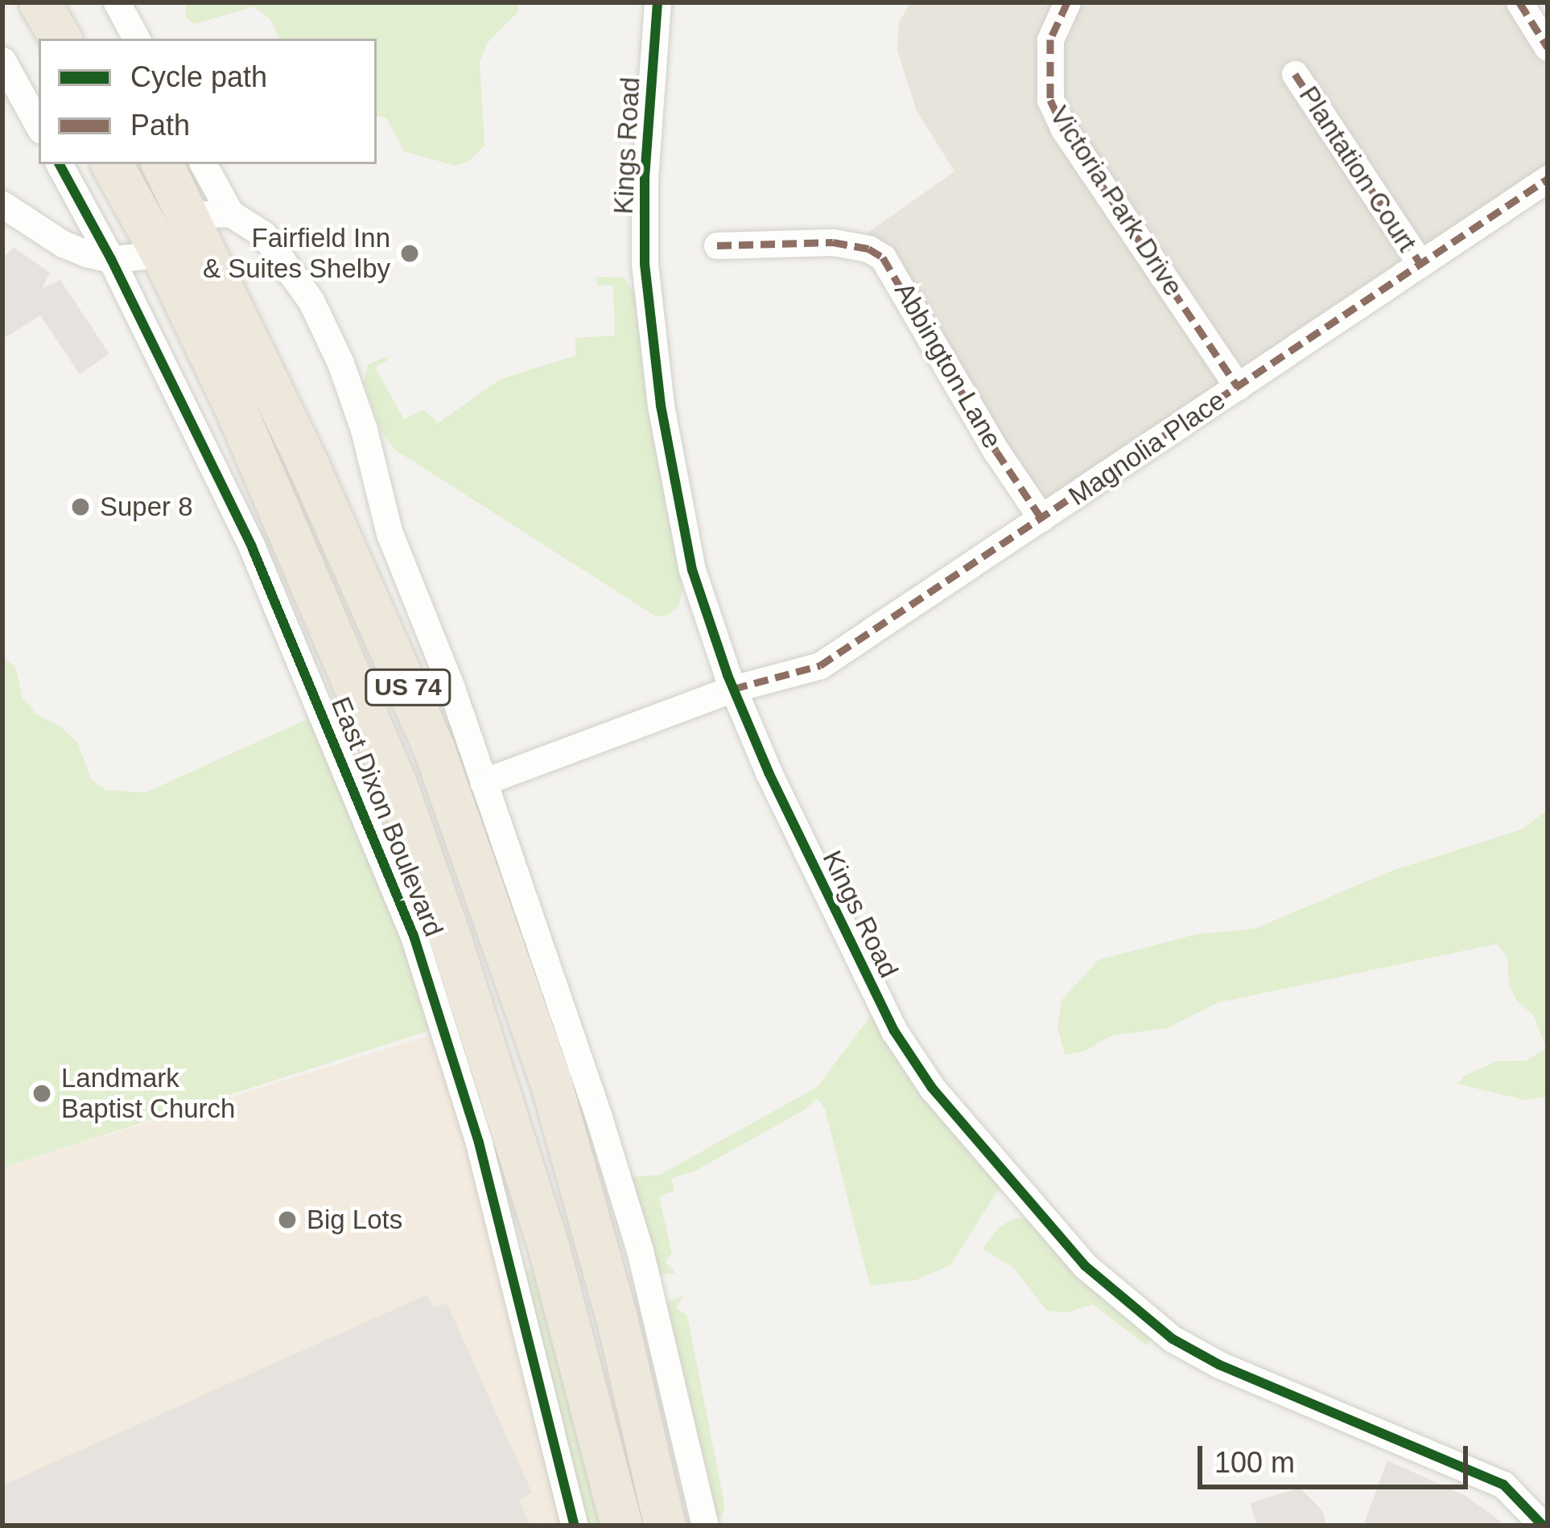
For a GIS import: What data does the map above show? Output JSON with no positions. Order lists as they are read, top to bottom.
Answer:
{
  "streets": {
    "highway": ["US 74", "East Dixon Boulevard"],
    "street": [
      "Kings Road",
      "Plantation Court",
      "Victoria Park Drive",
      "Abbington Lane",
      "Magnolia Place"
    ]
  },
  "crossings": [
    ["Kings Road", "Magnolia Place"],
    ["Plantation Court", "Magnolia Place"],
    ["Victoria Park Drive", "Magnolia Place"],
    ["Abbington Lane", "Magnolia Place"]
  ],
  "places": [
    "Fairfield Inn & Suites Shelby",
    "Super 8",
    "Landmark Baptist Church",
    "Big Lots"
  ],
  "legend": ["Cycle path", "Path"],
  "scale_bar": "100 m"
}
